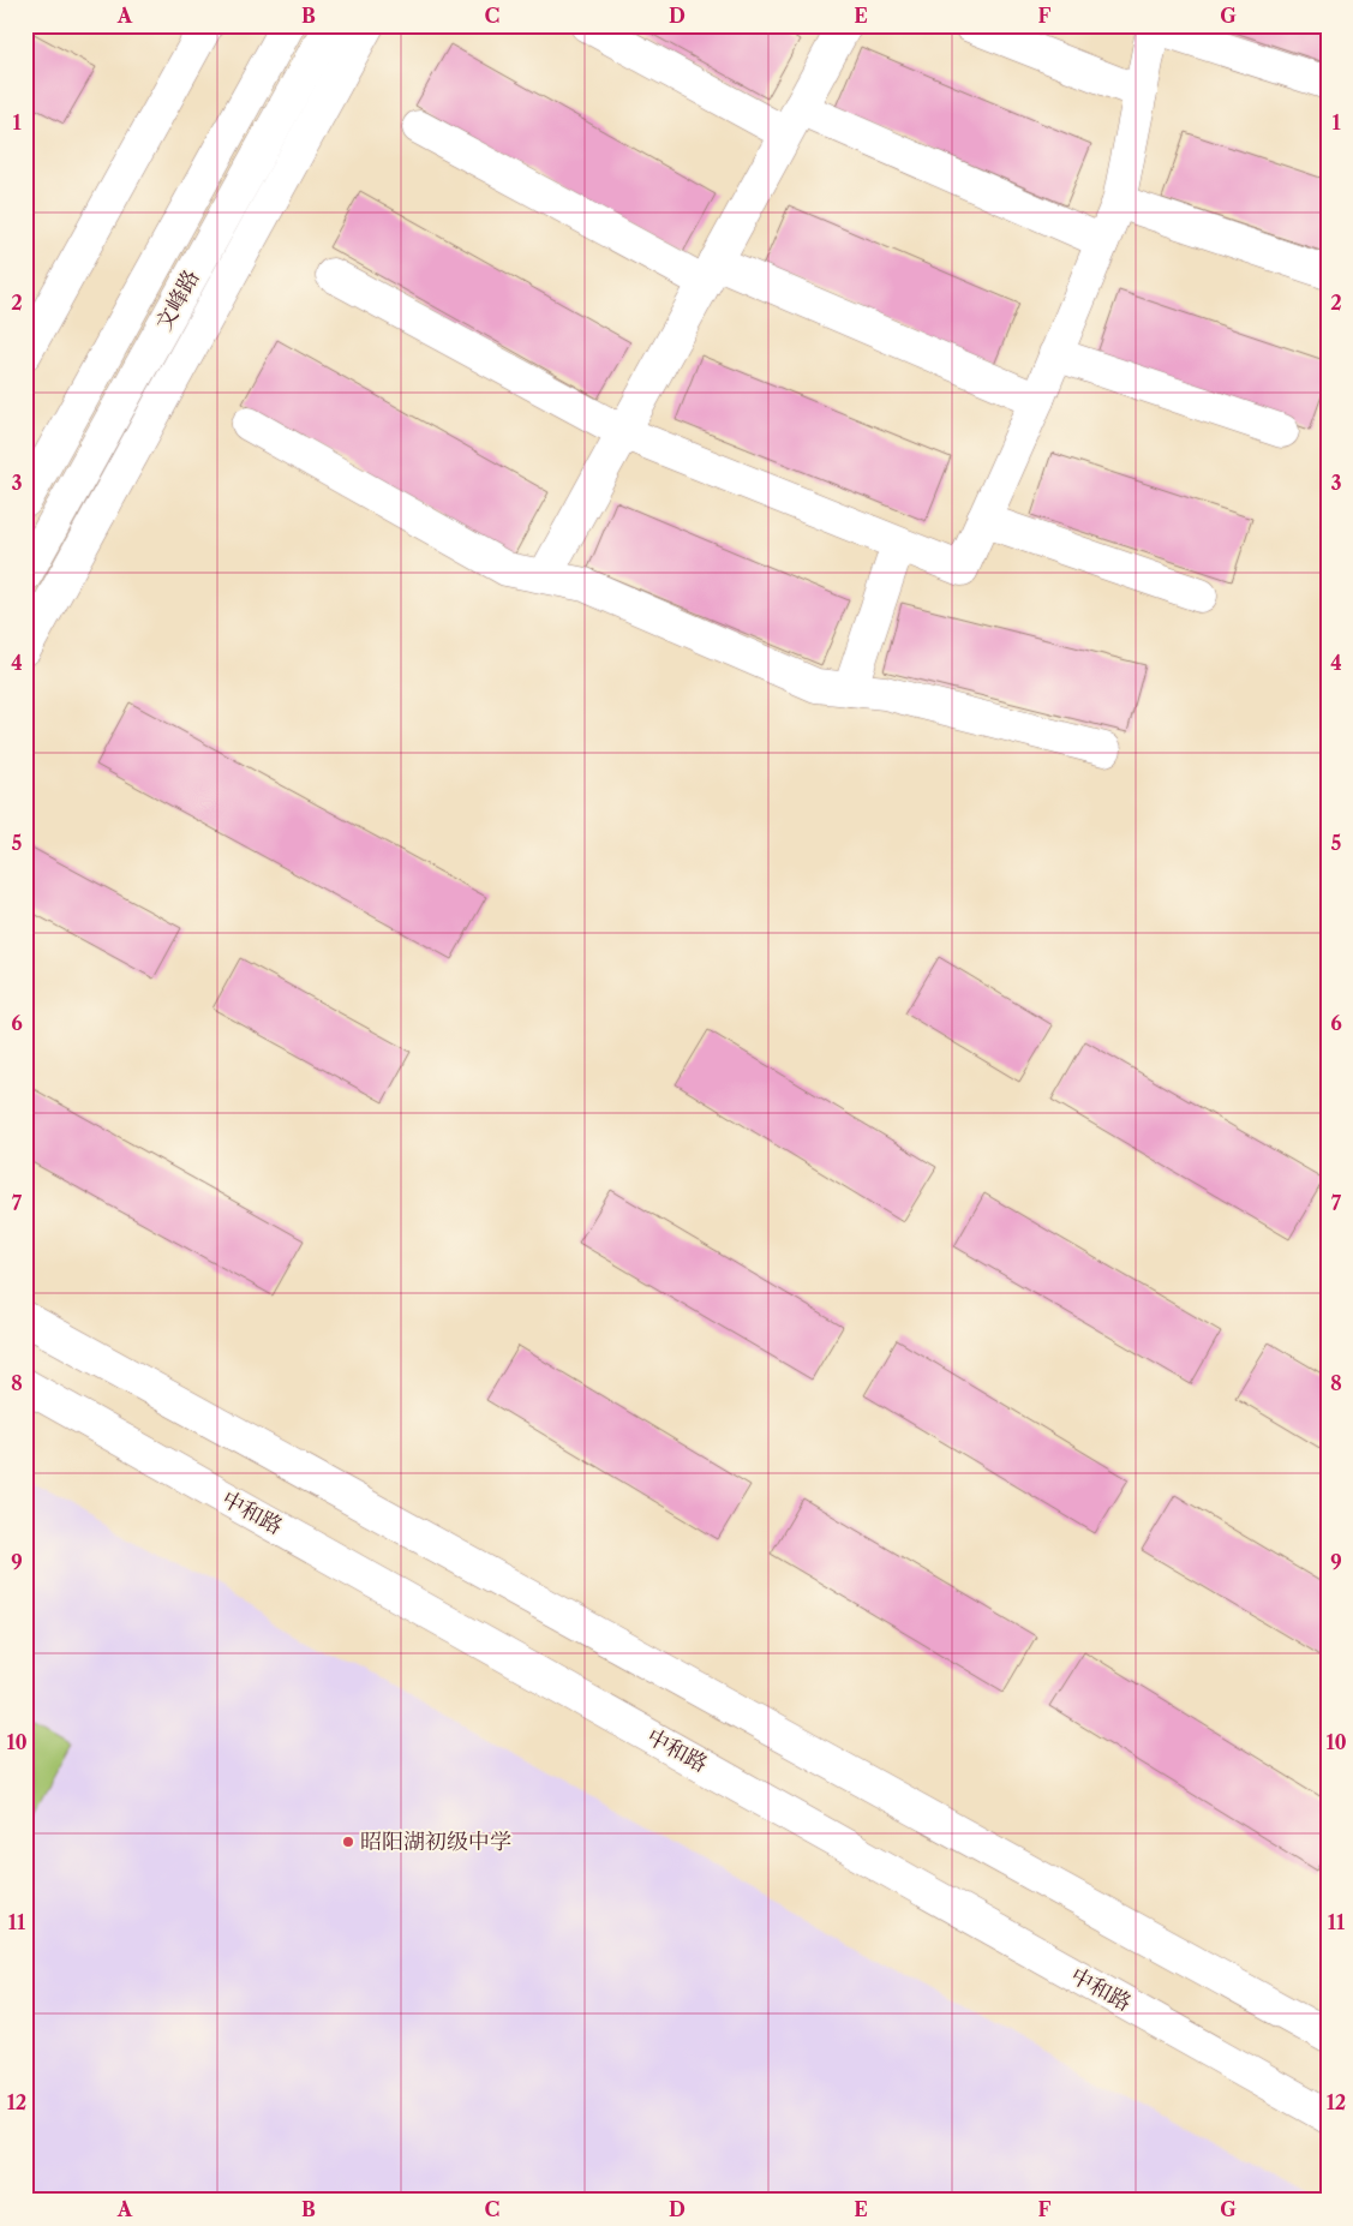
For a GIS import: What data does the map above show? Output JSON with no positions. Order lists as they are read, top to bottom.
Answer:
{
  "streets": {
    "street": ["文峰路", "中和路"]
  },
  "places": ["昭阳湖初级中学"],
  "grid": {
    "columns": [
      "A",
      "B",
      "C",
      "D",
      "E",
      "F",
      "G"
    ],
    "rows": [
      "1",
      "2",
      "3",
      "4",
      "5",
      "6",
      "7",
      "8",
      "9",
      "10",
      "11",
      "12"
    ]
  }
}
